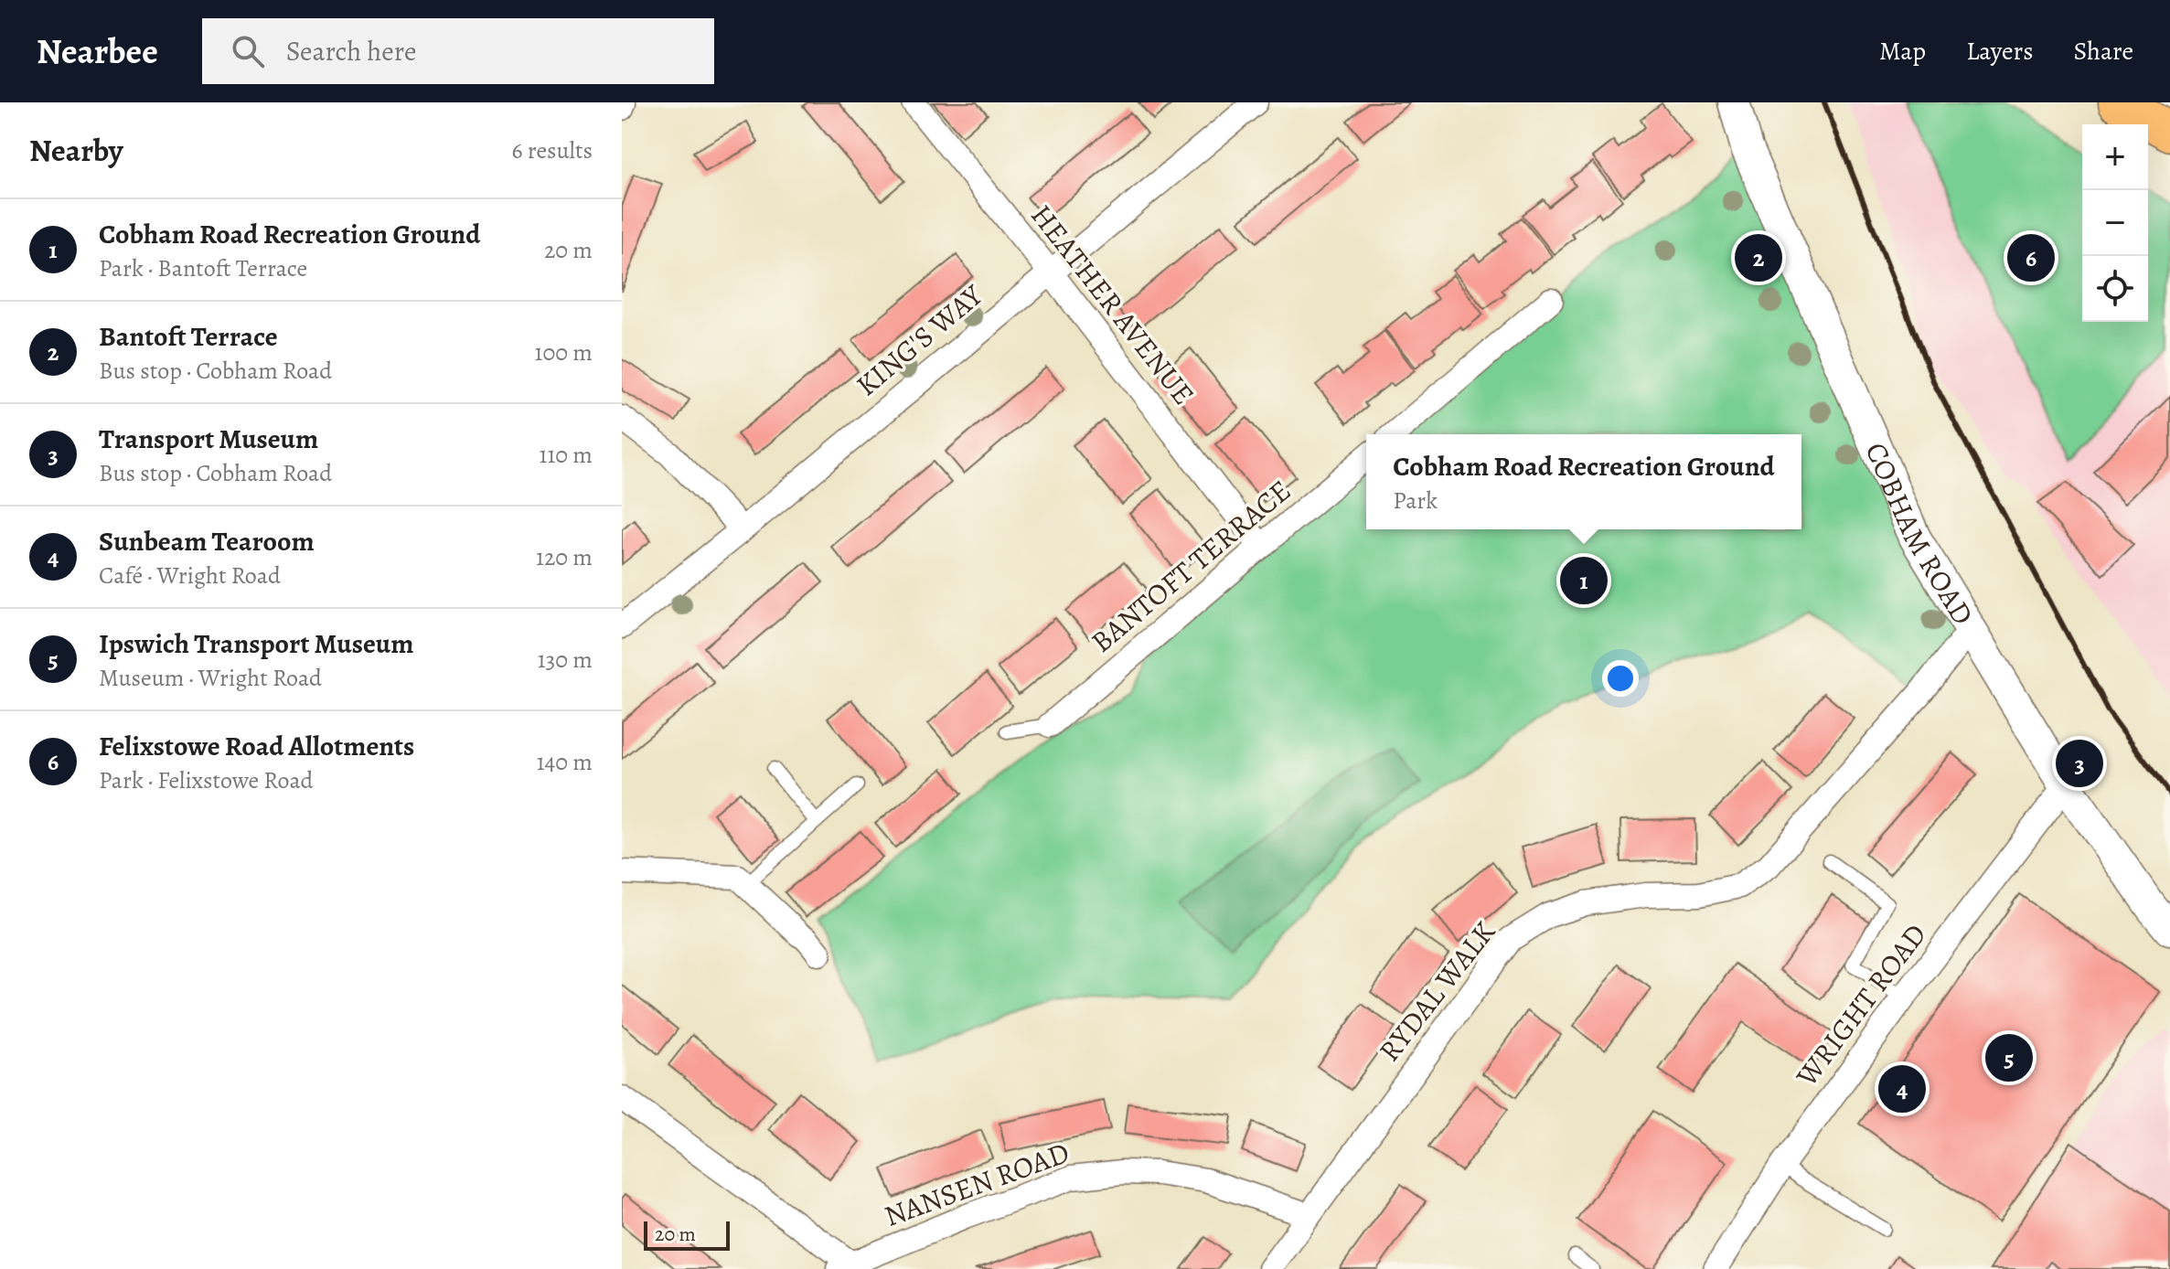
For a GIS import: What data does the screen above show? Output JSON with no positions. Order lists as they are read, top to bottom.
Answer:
{
  "streets": {
    "street": [
      "HEATHER AVENUE",
      "KING'S WAY",
      "COBHAM ROAD",
      "BANTOFT TERRACE",
      "RYDAL WALK",
      "WRIGHT ROAD",
      "NANSEN ROAD"
    ]
  },
  "crossings": [
    ["HEATHER AVENUE", "KING'S WAY"],
    ["HEATHER AVENUE", "BANTOFT TERRACE"],
    ["COBHAM ROAD", "RYDAL WALK"],
    ["COBHAM ROAD", "WRIGHT ROAD"],
    ["RYDAL WALK", "NANSEN ROAD"]
  ],
  "scale_bar": "20 m",
  "page": {
    "header": "Nearbee",
    "search": "Search here",
    "nav": ["Map", "Layers", "Share"],
    "heading": ["Nearby", "6 results"],
    "map_buttons": ["+", "−"],
    "list": [
      {
        "mark": "1",
        "name": "Cobham Road Recreation Ground",
        "note": "Park · Bantoft Terrace",
        "value": "20 m"
      },
      {
        "mark": "2",
        "name": "Bantoft Terrace",
        "note": "Bus stop · Cobham Road",
        "value": "100 m"
      },
      {
        "mark": "3",
        "name": "Transport Museum",
        "note": "Bus stop · Cobham Road",
        "value": "110 m"
      },
      {
        "mark": "4",
        "name": "Sunbeam Tearoom",
        "note": "Café · Wright Road",
        "value": "120 m"
      },
      {
        "mark": "5",
        "name": "Ipswich Transport Museum",
        "note": "Museum · Wright Road",
        "value": "130 m"
      },
      {
        "mark": "6",
        "name": "Felixstowe Road Allotments",
        "note": "Park · Felixstowe Road",
        "value": "140 m"
      }
    ],
    "pins": [
      "2",
      "6",
      "1",
      "3",
      "5",
      "4"
    ],
    "popup": ["Cobham Road Recreation Ground", "Park"],
    "scale": "20 m"
  }
}
